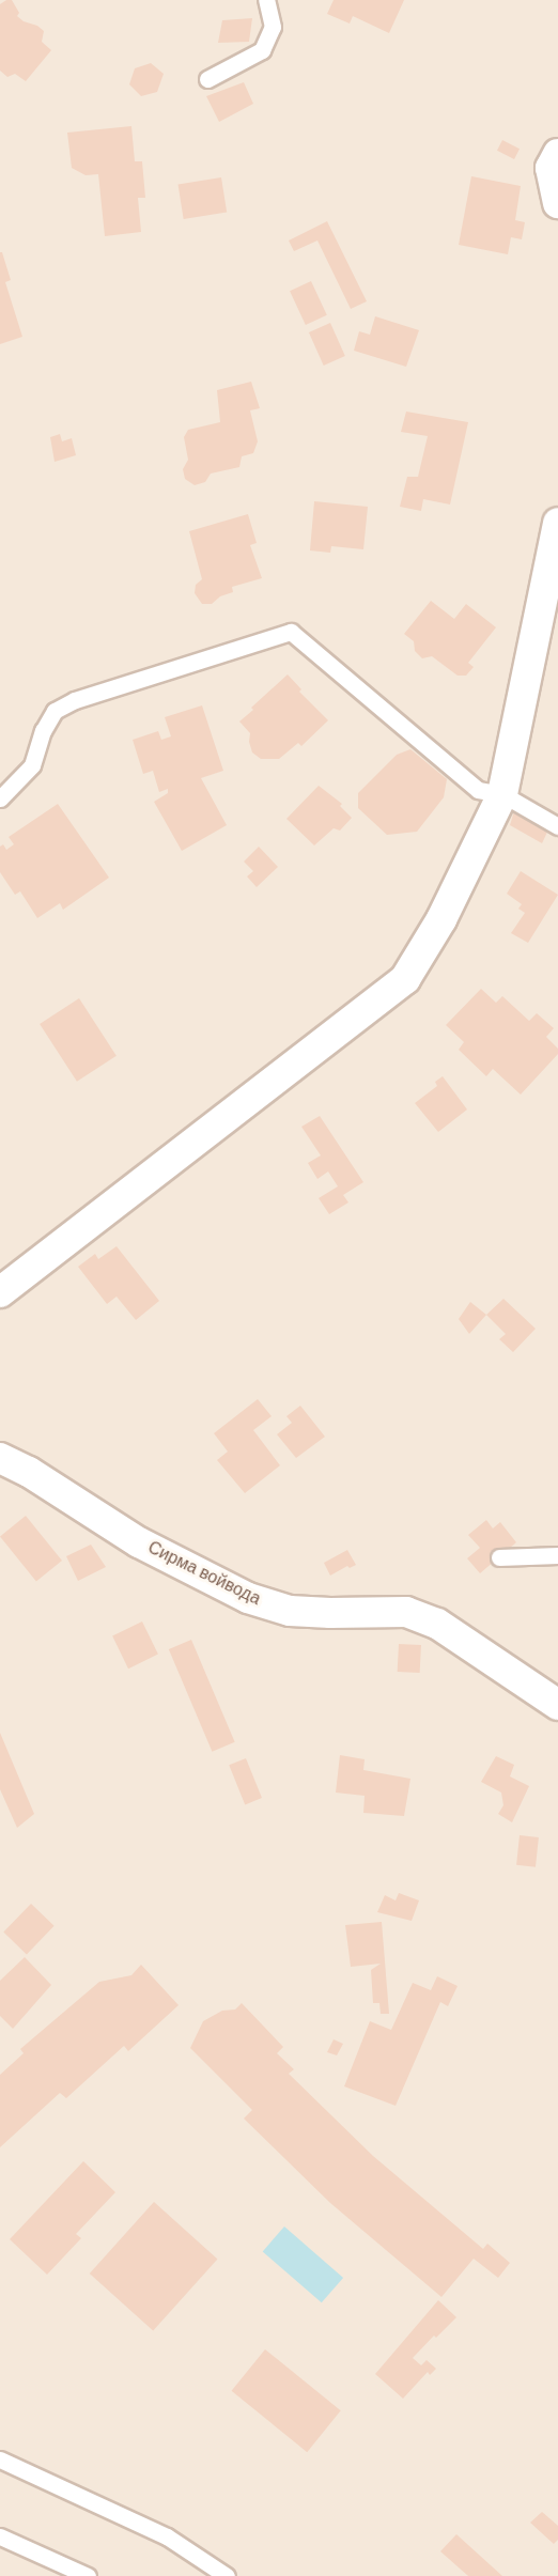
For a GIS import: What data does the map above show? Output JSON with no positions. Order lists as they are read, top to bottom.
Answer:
{
  "streets": {
    "street": ["Сирма войвода"]
  }
}
